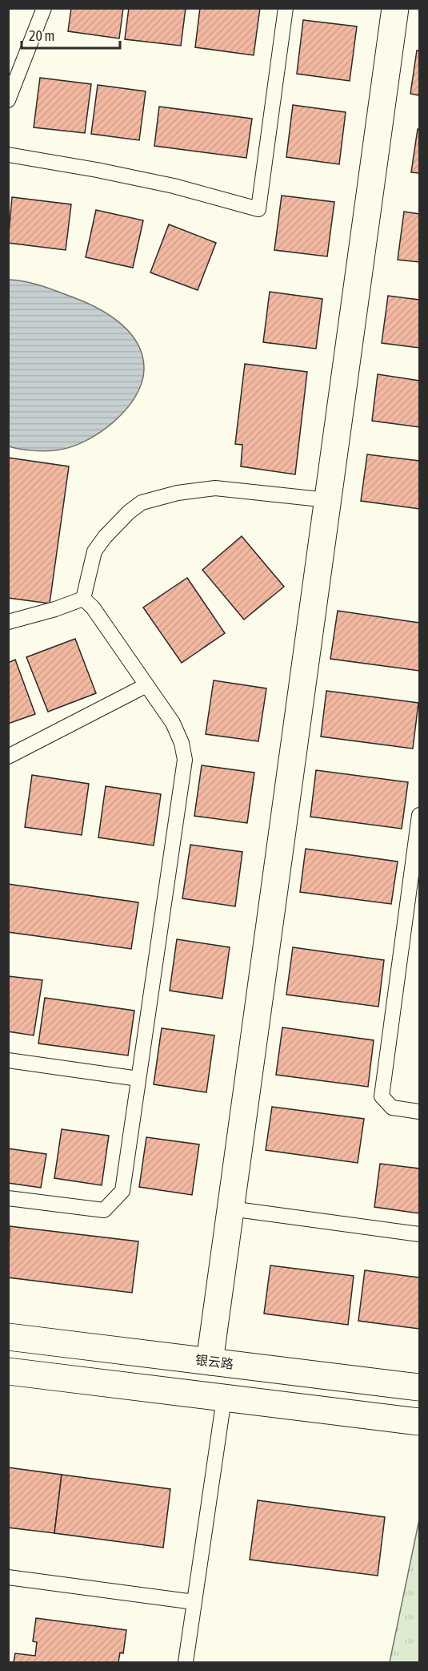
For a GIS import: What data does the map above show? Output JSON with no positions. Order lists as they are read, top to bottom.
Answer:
{
  "streets": {
    "street": ["银云路"]
  },
  "scale_bar": "20 m"
}
